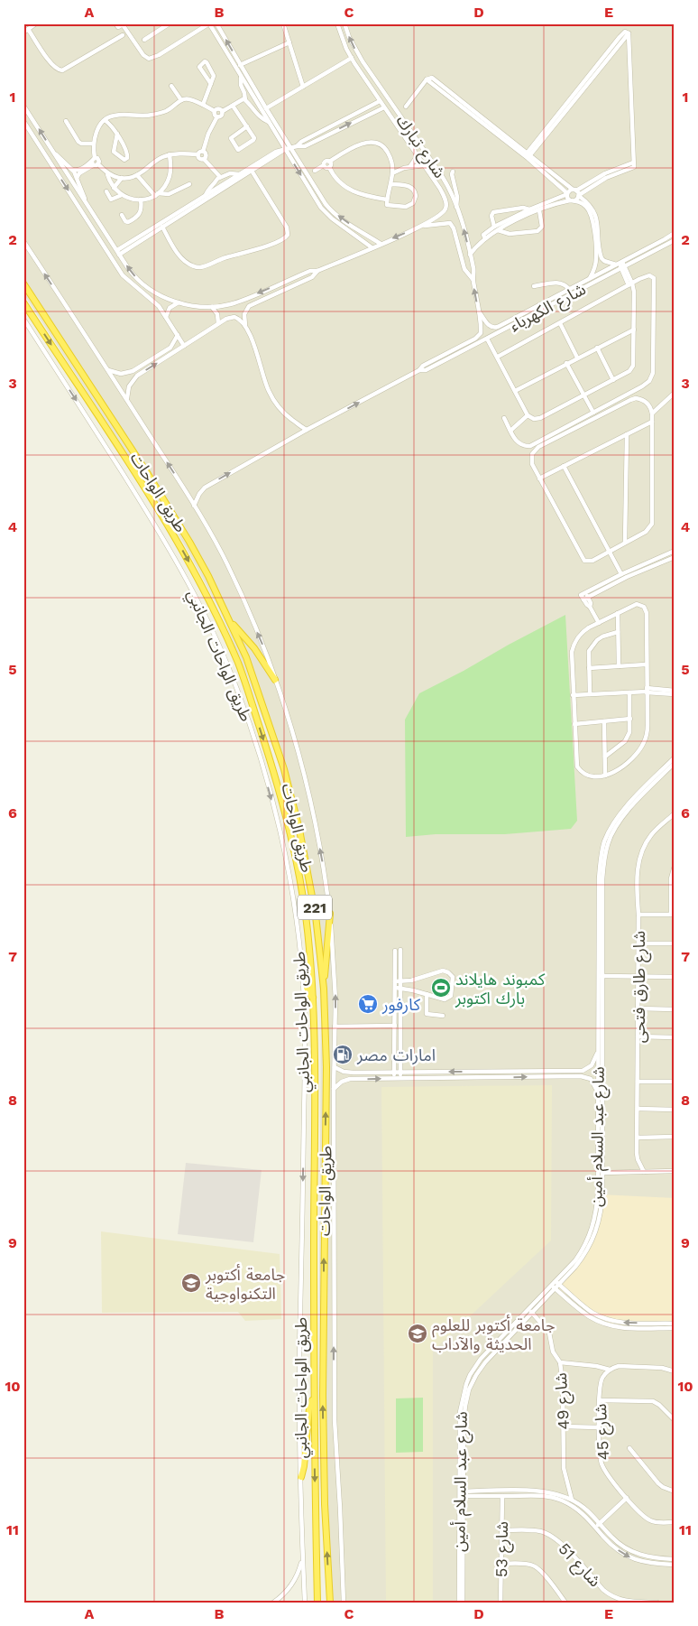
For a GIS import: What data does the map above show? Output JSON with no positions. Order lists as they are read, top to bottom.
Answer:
{
  "streets": {
    "highway": ["طريق الواحات", "221"],
    "street": [
      "شارع تبارك",
      "شارع الكهرباء",
      "طريق الواحات الجانبي",
      "شارع طارق فتحى",
      "شارع عبد السلام أمين",
      "شارع 49",
      "شارع 45",
      "شارع 53",
      "شارع 51"
    ]
  },
  "crossings": [
    ["شارع تبارك", "شارع الكهرباء"],
    ["شارع عبد السلام أمين", "شارع 49"],
    ["شارع 53", "شارع 51"]
  ],
  "places": {
    "sports": ["كمبوند هايلاند بارك اكتوبر"],
    "supermarket": ["كارفور"],
    "fuel station": ["امارات مصر"],
    "school or university": ["جامعة أكتوبر التكنواوجية", "جامعة أكتوبر للعلوم الحديثة والآداب"]
  },
  "grid": {
    "columns": [
      "A",
      "B",
      "C",
      "D",
      "E"
    ],
    "rows": [
      "1",
      "2",
      "3",
      "4",
      "5",
      "6",
      "7",
      "8",
      "9",
      "10",
      "11"
    ]
  }
}
